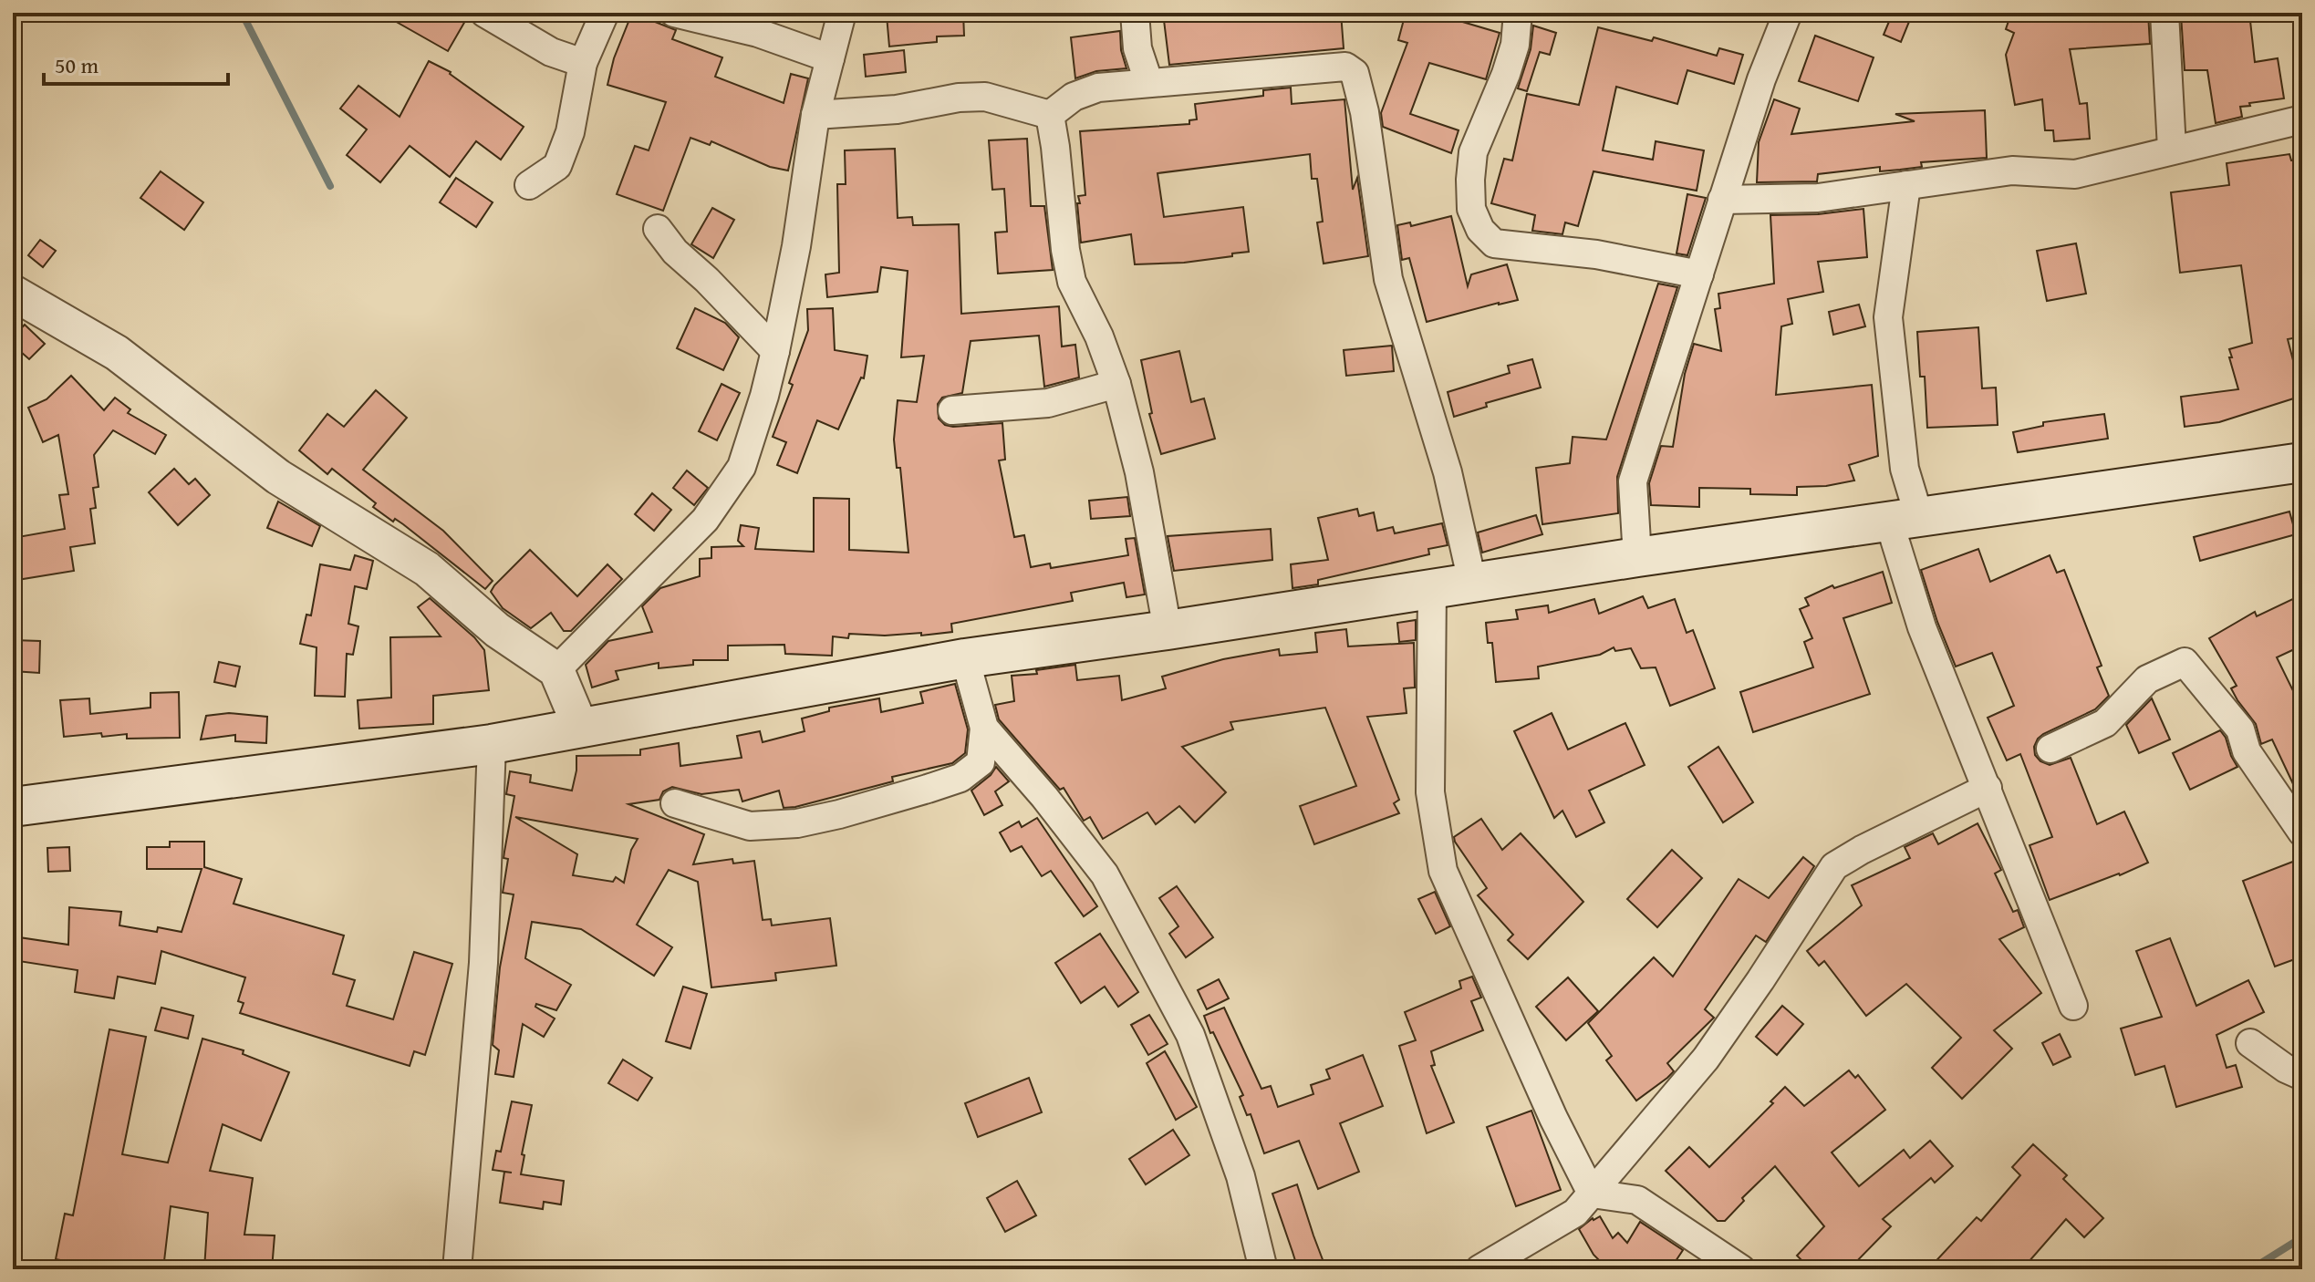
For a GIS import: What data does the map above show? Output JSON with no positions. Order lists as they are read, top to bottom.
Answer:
{
  "scale_bar": "50 m"
}
